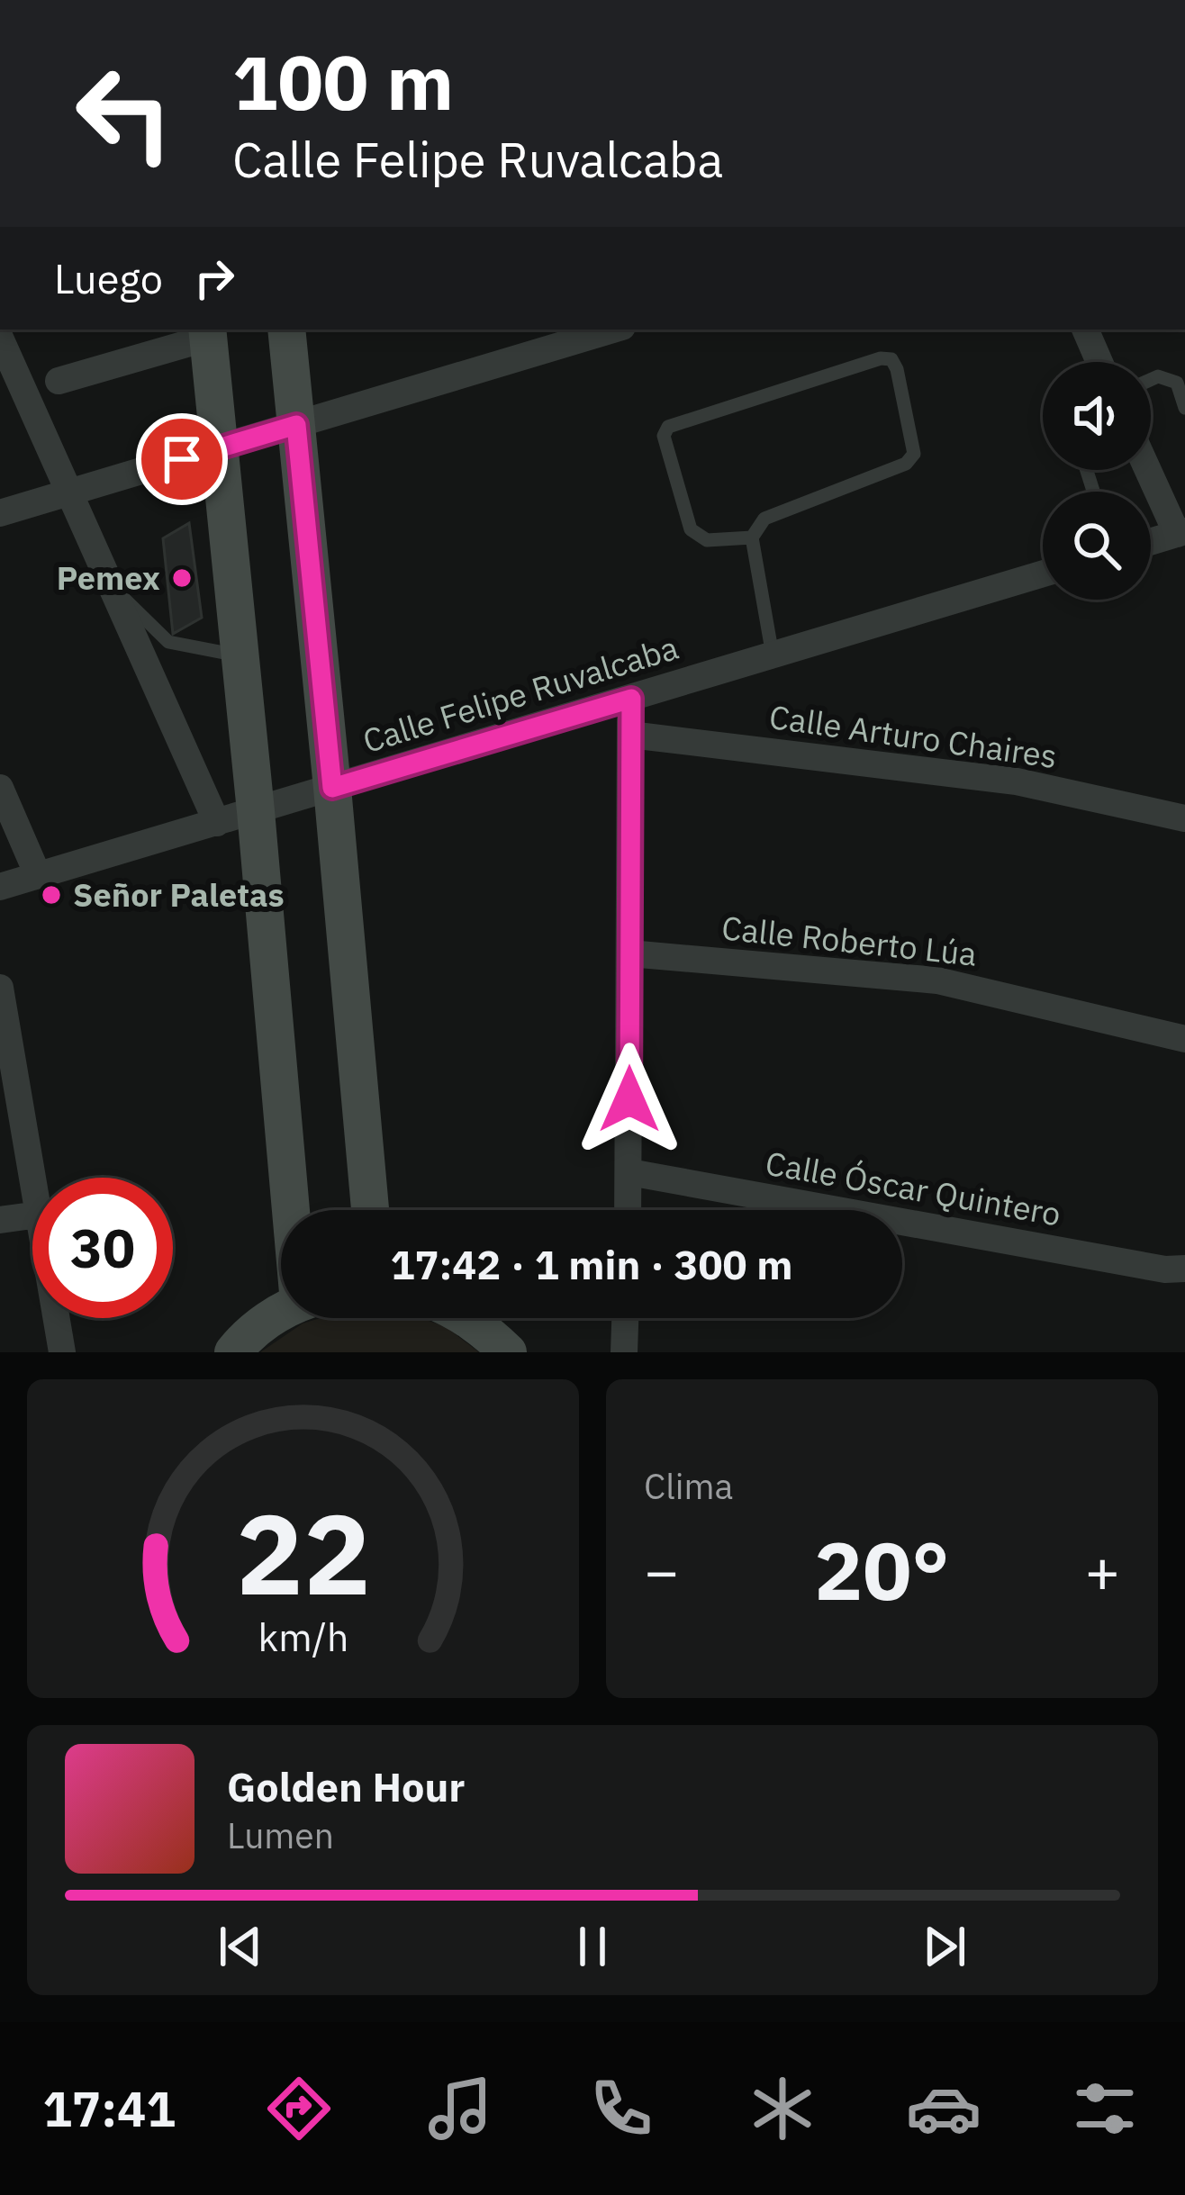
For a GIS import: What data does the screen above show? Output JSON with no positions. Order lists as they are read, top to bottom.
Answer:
{
  "streets": {
    "street": [
      "Calle Felipe Ruvalcaba",
      "Calle Arturo Chaires",
      "Calle Roberto Lúa",
      "Calle Óscar Quintero"
    ]
  },
  "places": ["Pemex", "Señor Paletas"],
  "page": {
    "turn": ["100 m", "Calle Felipe Ruvalcaba"],
    "then": "Luego",
    "limit": "30",
    "trip": "17:42 · 1 min · 300 m",
    "tile": "Clima",
    "heat": ["−", "20°", "+"],
    "song": ["Golden Hour", "Lumen"],
    "tabs": "17:41",
    "gauge": ["22", "km/h"]
  }
}
